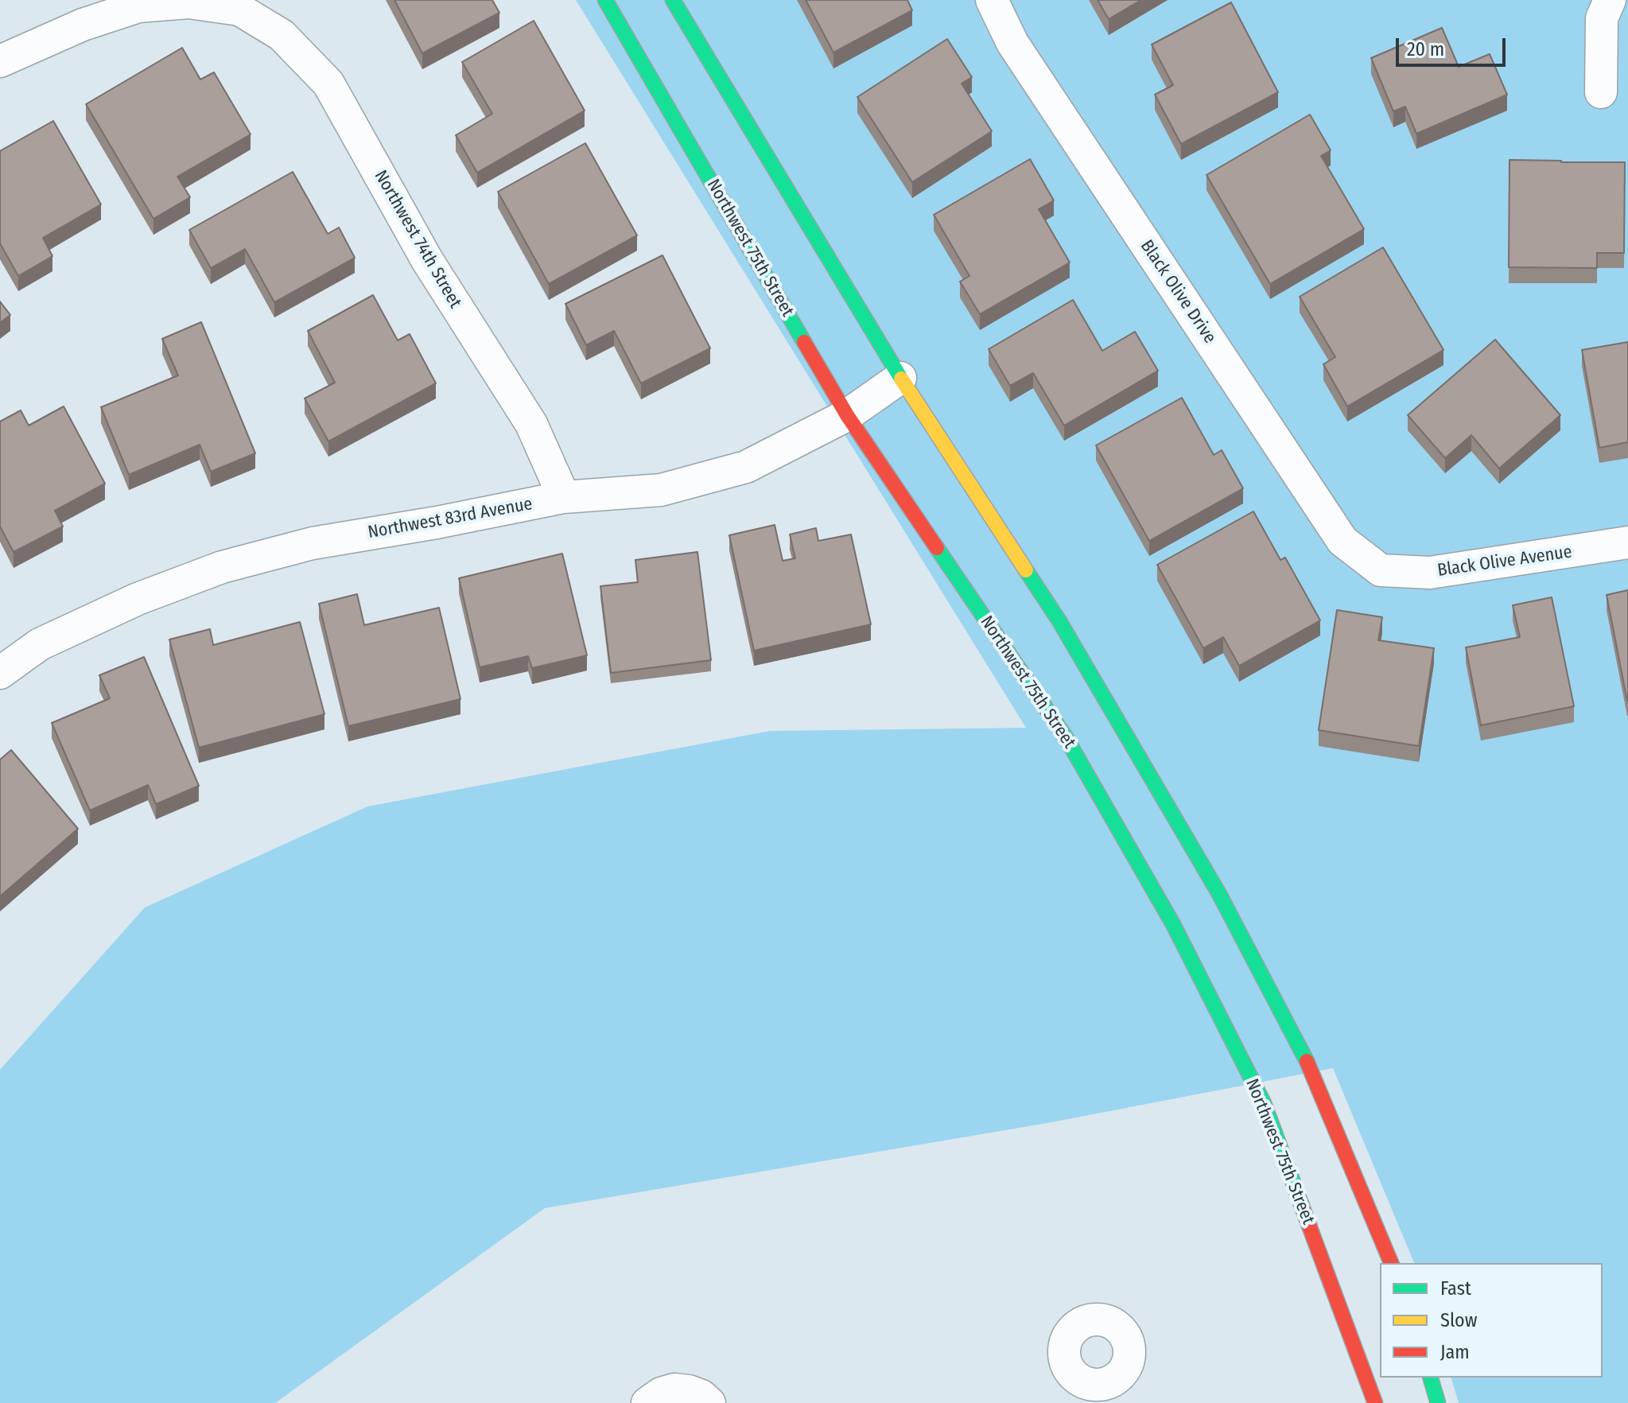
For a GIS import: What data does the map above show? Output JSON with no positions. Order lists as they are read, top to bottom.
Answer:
{
  "streets": {
    "street": [
      "Northwest 74th Street",
      "Northwest 75th Street",
      "Black Olive Drive",
      "Northwest 83rd Avenue",
      "Black Olive Avenue"
    ]
  },
  "crossings": [
    ["Northwest 74th Street", "Northwest 83rd Avenue"],
    ["Northwest 75th Street", "Northwest 83rd Avenue"],
    ["Black Olive Drive", "Black Olive Avenue"]
  ],
  "legend": ["Fast", "Slow", "Jam"],
  "scale_bar": "20 m"
}
